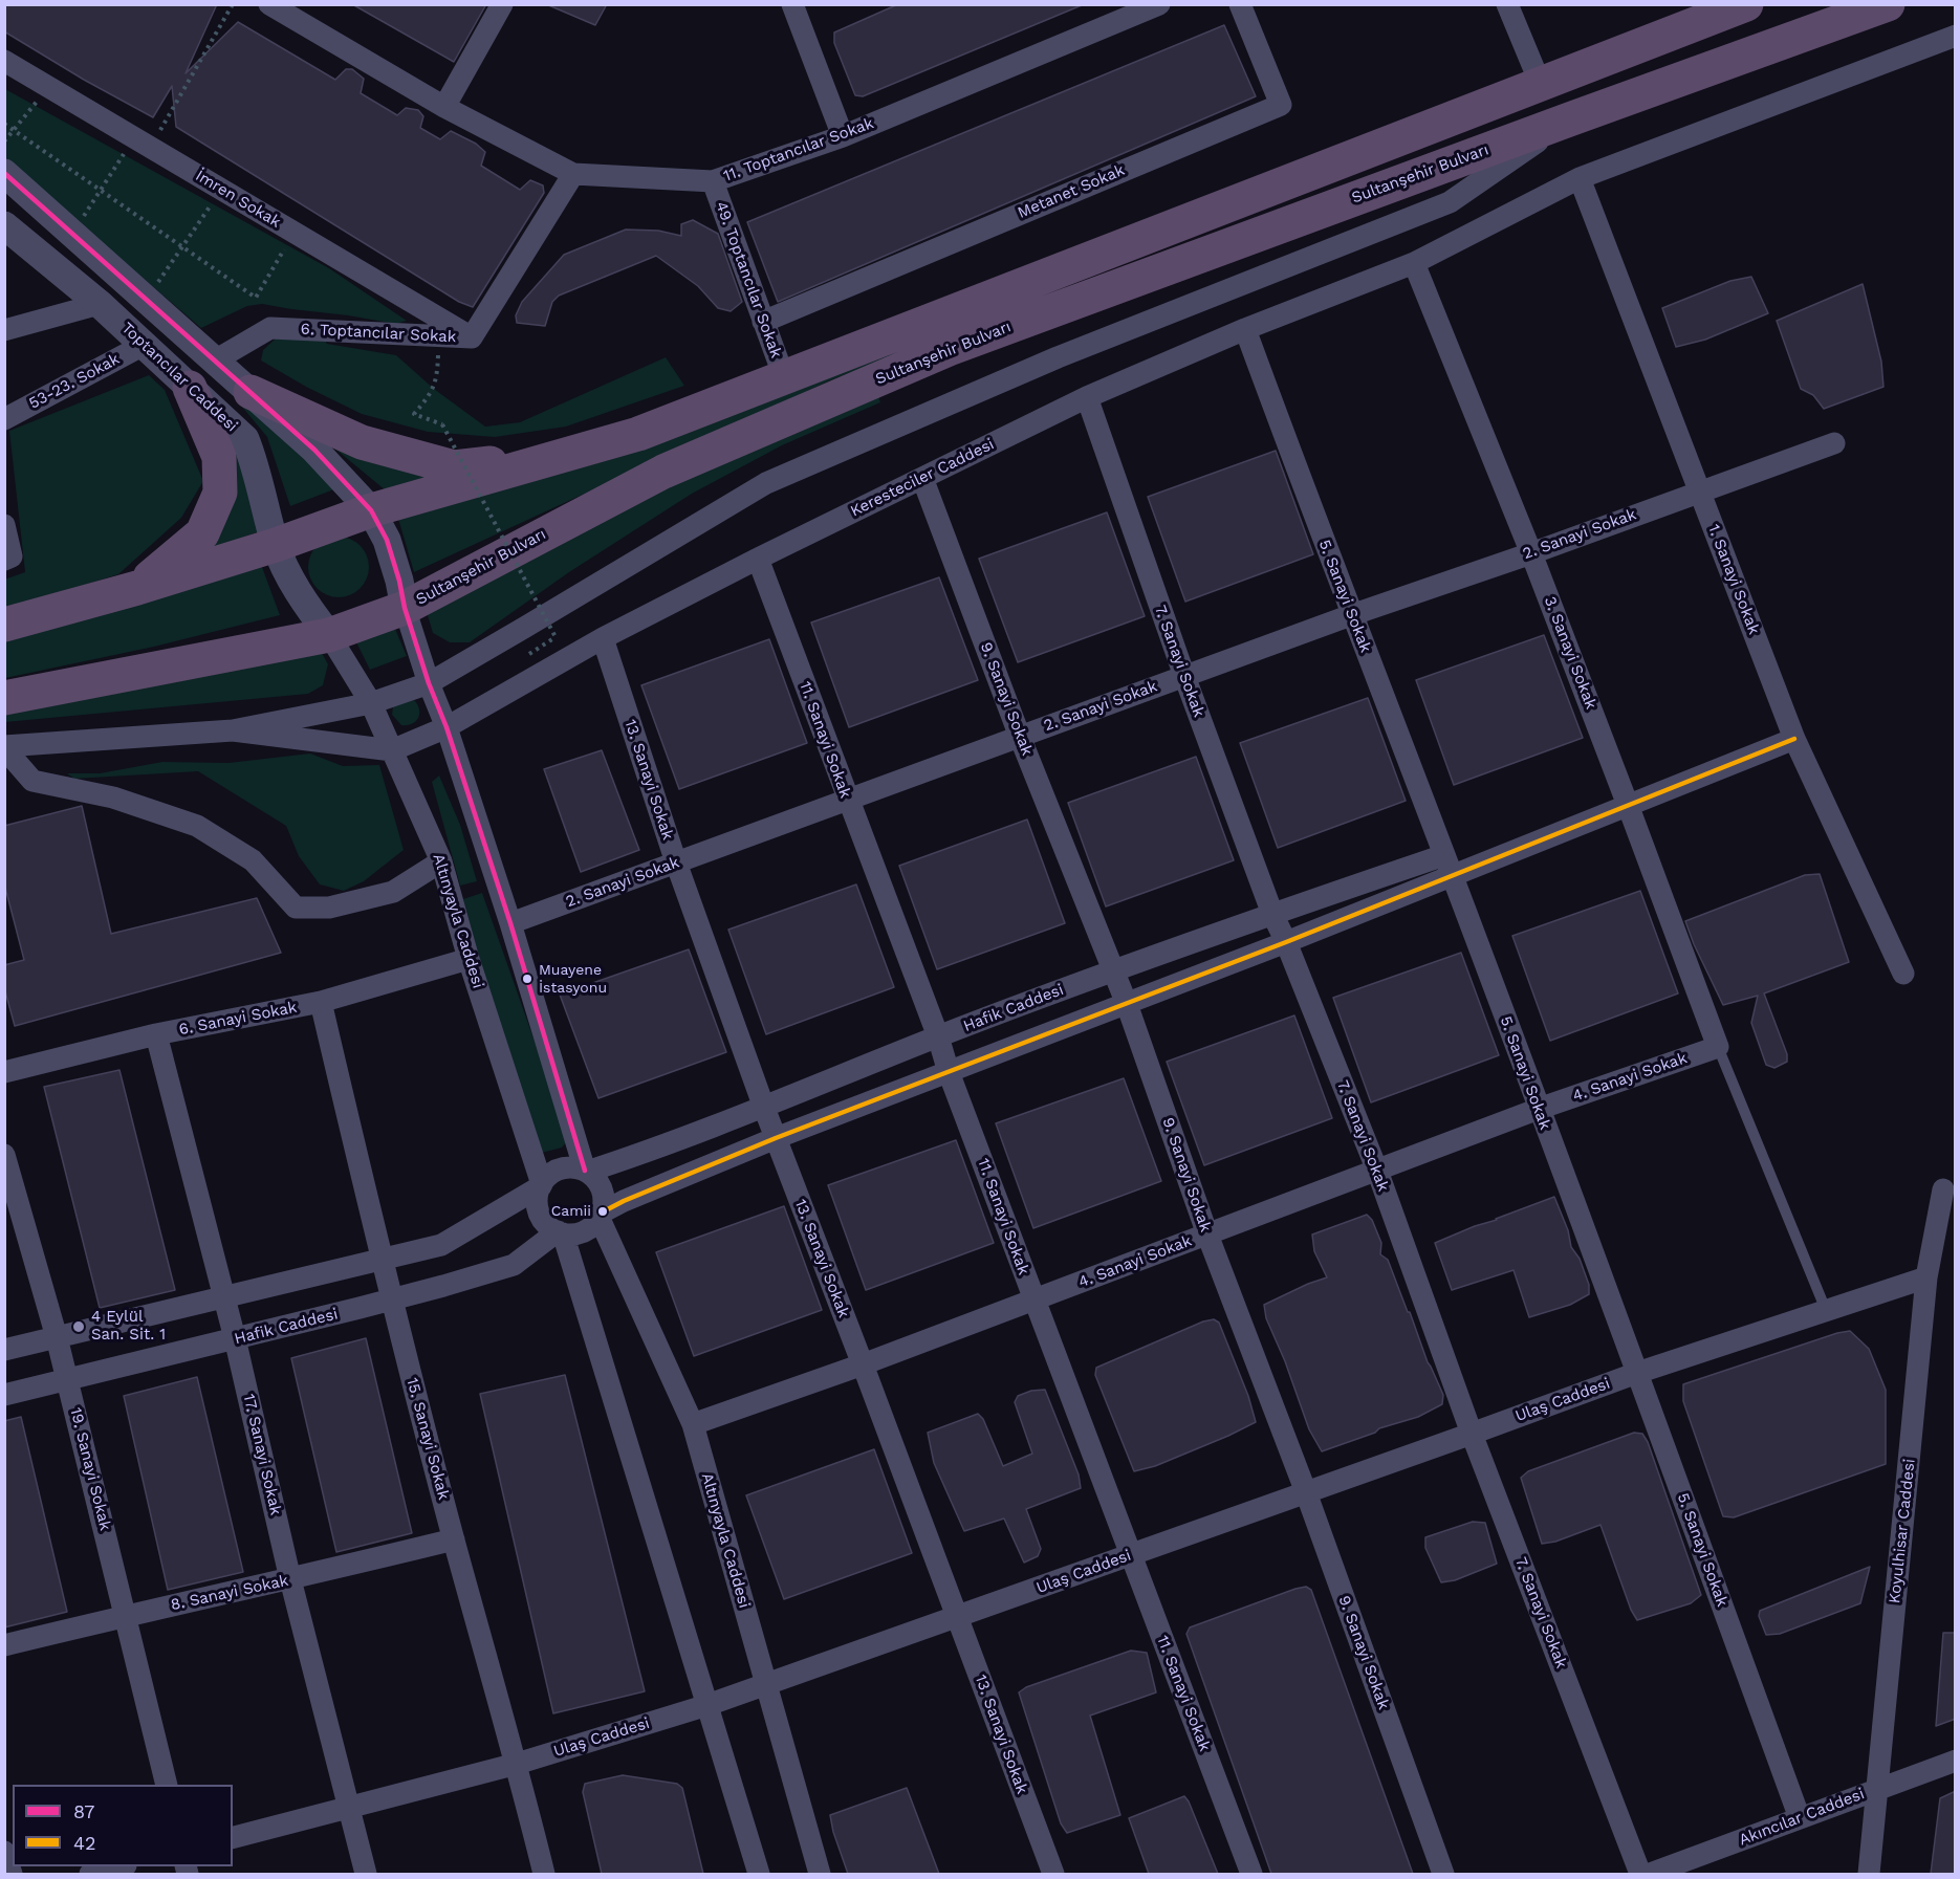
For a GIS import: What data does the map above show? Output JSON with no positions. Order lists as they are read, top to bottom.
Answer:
{
  "streets": {
    "highway": ["Sultanşehir Bulvarı"],
    "street": [
      "11. Toptancılar Sokak",
      "Metanet Sokak",
      "İmren Sokak",
      "49. Toptancılar Sokak",
      "6. Toptancılar Sokak",
      "Toptancılar Caddesi",
      "53-23. Sokak",
      "Keresteciler Caddesi",
      "2. Sanayi Sokak",
      "1. Sanayi Sokak",
      "5. Sanayi Sokak",
      "3. Sanayi Sokak",
      "7. Sanayi Sokak",
      "9. Sanayi Sokak",
      "11. Sanayi Sokak",
      "13. Sanayi Sokak",
      "Altınyayla Caddesi",
      "Hafik Caddesi",
      "6. Sanayi Sokak",
      "4. Sanayi Sokak",
      "Ulaş Caddesi",
      "15. Sanayi Sokak",
      "17. Sanayi Sokak",
      "19. Sanayi Sokak",
      "Koyulhisar Caddesi",
      "8. Sanayi Sokak",
      "Akıncılar Caddesi"
    ]
  },
  "crossings": [
    ["11. Toptancılar Sokak", "49. Toptancılar Sokak"],
    ["11. Toptancılar Sokak", "6. Toptancılar Sokak"],
    ["Sultanşehir Bulvarı", "Toptancılar Caddesi"],
    ["Sultanşehir Bulvarı", "Altınyayla Caddesi"],
    ["Metanet Sokak", "49. Toptancılar Sokak"],
    ["İmren Sokak", "6. Toptancılar Sokak"],
    ["Toptancılar Caddesi", "53-23. Sokak"],
    ["Toptancılar Caddesi", "Altınyayla Caddesi"],
    ["Keresteciler Caddesi", "1. Sanayi Sokak"],
    ["Keresteciler Caddesi", "5. Sanayi Sokak"],
    ["Keresteciler Caddesi", "3. Sanayi Sokak"],
    ["Keresteciler Caddesi", "7. Sanayi Sokak"],
    ["Keresteciler Caddesi", "9. Sanayi Sokak"],
    ["Keresteciler Caddesi", "11. Sanayi Sokak"],
    ["Keresteciler Caddesi", "13. Sanayi Sokak"],
    ["Keresteciler Caddesi", "Altınyayla Caddesi"],
    ["2. Sanayi Sokak", "1. Sanayi Sokak"],
    ["2. Sanayi Sokak", "5. Sanayi Sokak"],
    ["2. Sanayi Sokak", "3. Sanayi Sokak"],
    ["2. Sanayi Sokak", "7. Sanayi Sokak"],
    ["2. Sanayi Sokak", "9. Sanayi Sokak"],
    ["2. Sanayi Sokak", "11. Sanayi Sokak"],
    ["2. Sanayi Sokak", "13. Sanayi Sokak"],
    ["1. Sanayi Sokak", "Hafik Caddesi"],
    ["5. Sanayi Sokak", "Hafik Caddesi"],
    ["5. Sanayi Sokak", "4. Sanayi Sokak"],
    ["5. Sanayi Sokak", "Ulaş Caddesi"],
    ["5. Sanayi Sokak", "Akıncılar Caddesi"],
    ["3. Sanayi Sokak", "Hafik Caddesi"],
    ["3. Sanayi Sokak", "4. Sanayi Sokak"],
    ["7. Sanayi Sokak", "Hafik Caddesi"],
    ["7. Sanayi Sokak", "4. Sanayi Sokak"],
    ["7. Sanayi Sokak", "Ulaş Caddesi"],
    ["9. Sanayi Sokak", "Hafik Caddesi"],
    ["9. Sanayi Sokak", "4. Sanayi Sokak"],
    ["9. Sanayi Sokak", "Ulaş Caddesi"],
    ["11. Sanayi Sokak", "Hafik Caddesi"],
    ["11. Sanayi Sokak", "4. Sanayi Sokak"],
    ["11. Sanayi Sokak", "Ulaş Caddesi"],
    ["13. Sanayi Sokak", "Hafik Caddesi"],
    ["13. Sanayi Sokak", "4. Sanayi Sokak"],
    ["13. Sanayi Sokak", "Ulaş Caddesi"],
    ["Altınyayla Caddesi", "Hafik Caddesi"],
    ["Altınyayla Caddesi", "6. Sanayi Sokak"],
    ["Altınyayla Caddesi", "4. Sanayi Sokak"],
    ["Altınyayla Caddesi", "Ulaş Caddesi"],
    ["Hafik Caddesi", "15. Sanayi Sokak"],
    ["Hafik Caddesi", "17. Sanayi Sokak"],
    ["Hafik Caddesi", "19. Sanayi Sokak"],
    ["6. Sanayi Sokak", "15. Sanayi Sokak"],
    ["6. Sanayi Sokak", "17. Sanayi Sokak"],
    ["Ulaş Caddesi", "15. Sanayi Sokak"],
    ["Ulaş Caddesi", "17. Sanayi Sokak"],
    ["Ulaş Caddesi", "Koyulhisar Caddesi"],
    ["15. Sanayi Sokak", "8. Sanayi Sokak"],
    ["17. Sanayi Sokak", "8. Sanayi Sokak"],
    ["19. Sanayi Sokak", "8. Sanayi Sokak"],
    ["Koyulhisar Caddesi", "Akıncılar Caddesi"]
  ],
  "places": ["Muayene İstasyonu", "Camii", "4 Eylül San. Sit. 1"],
  "lines": ["transit line 87", "transit line 42"],
  "legend": ["87", "42"]
}
